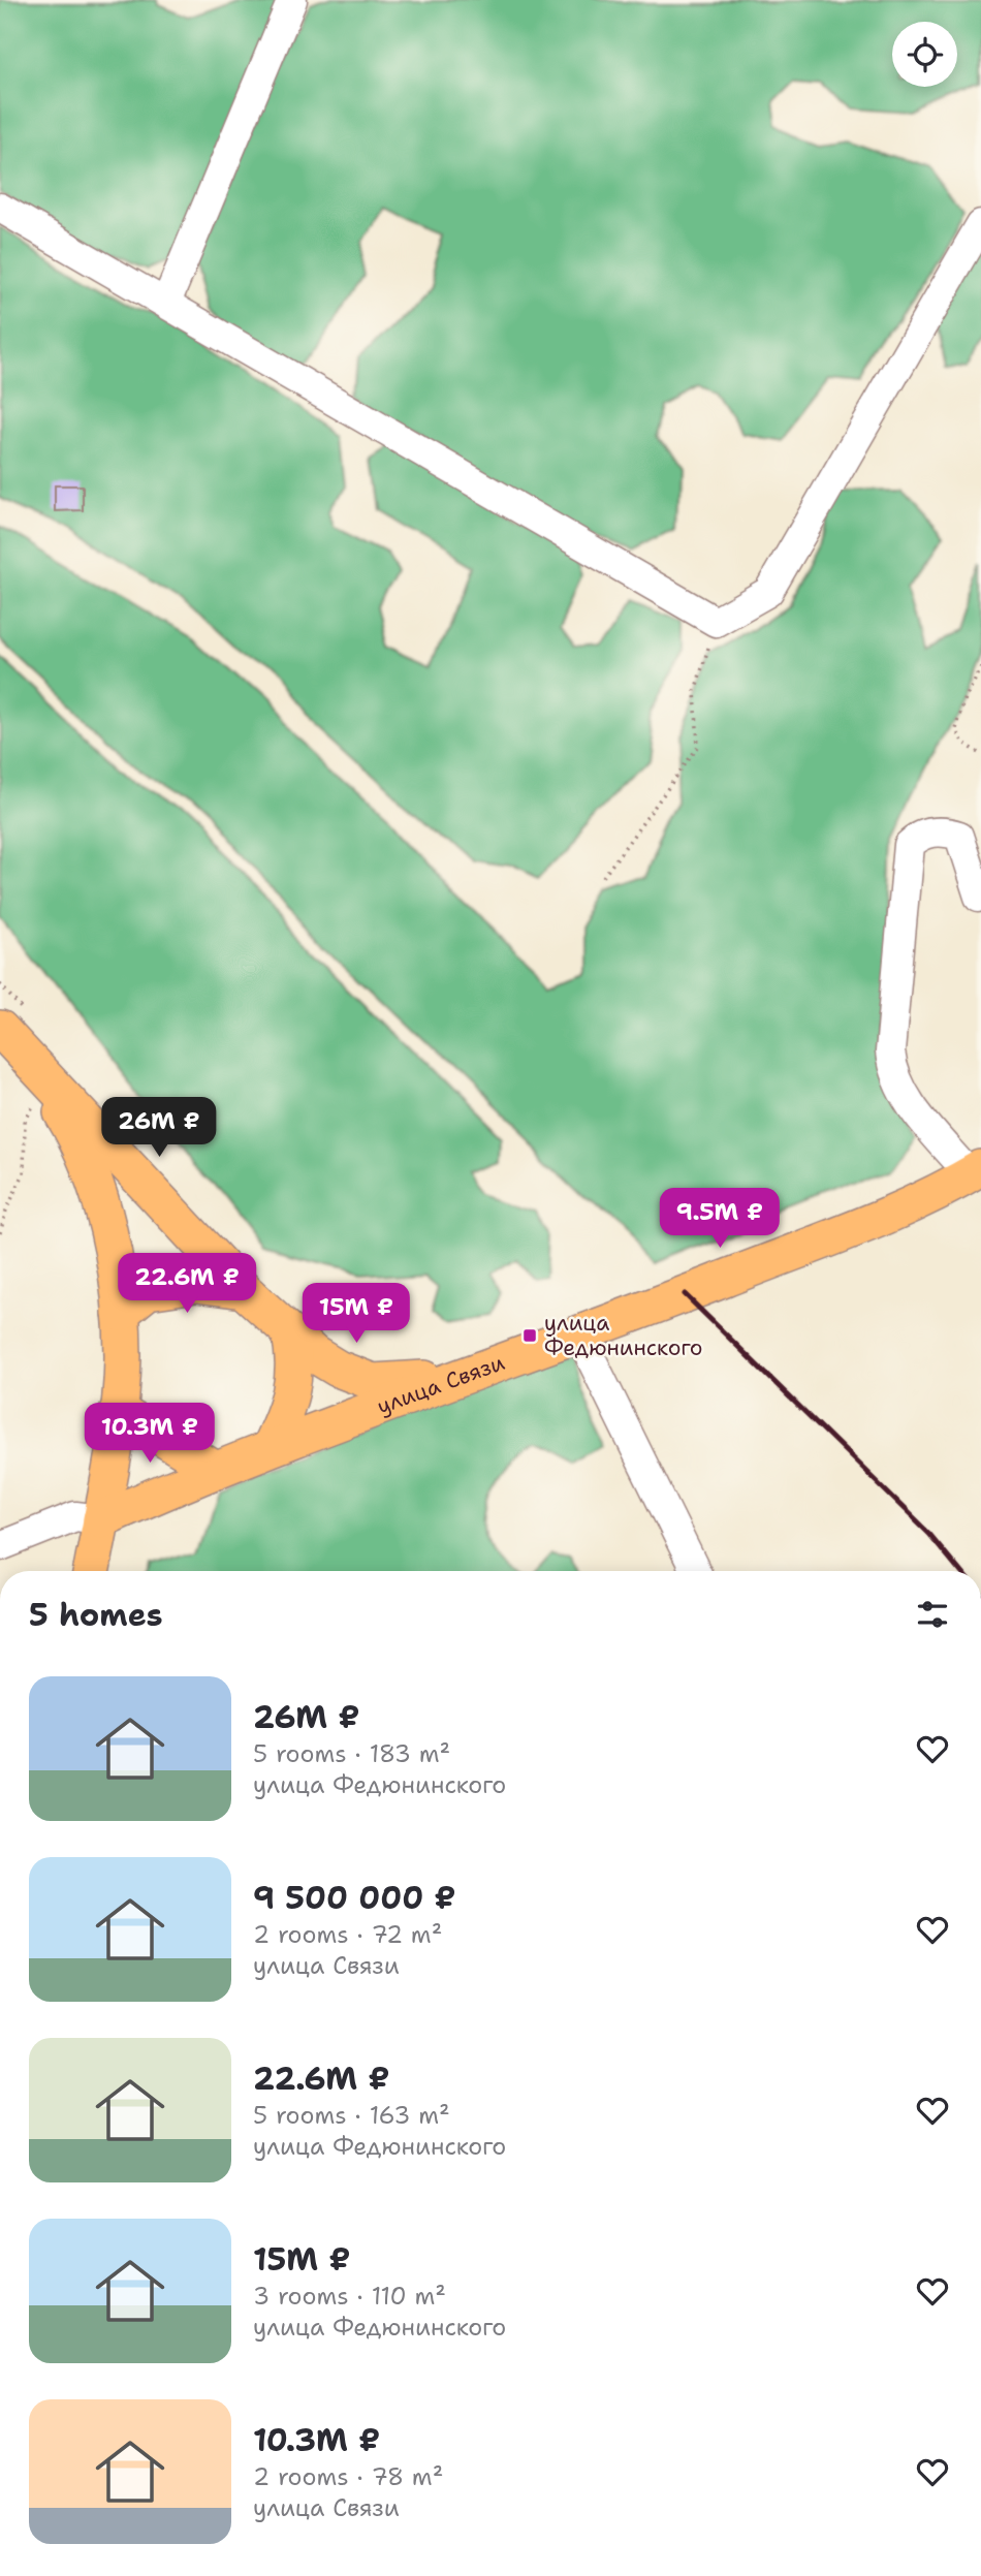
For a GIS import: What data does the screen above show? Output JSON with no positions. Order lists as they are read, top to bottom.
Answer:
{
  "streets": {
    "main road": ["улица Связи"]
  },
  "places": {
    "transit": ["улица Федюнинского"]
  },
  "page": {
    "price": [
      "26M ₽",
      "9.5M ₽",
      "22.6M ₽",
      "15M ₽",
      "10.3M ₽"
    ],
    "heading": "5 homes",
    "list": [
      {
        "name": "26M ₽",
        "note": "5 rooms · 183 m² · улица Федюнинского"
      },
      {
        "name": "9 500 000 ₽",
        "note": "2 rooms · 72 m² · улица Связи"
      },
      {
        "name": "22.6M ₽",
        "note": "5 rooms · 163 m² · улица Федюнинского"
      },
      {
        "name": "15M ₽",
        "note": "3 rooms · 110 m² · улица Федюнинского"
      },
      {
        "name": "10.3M ₽",
        "note": "2 rooms · 78 m² · улица Связи"
      }
    ]
  }
}
